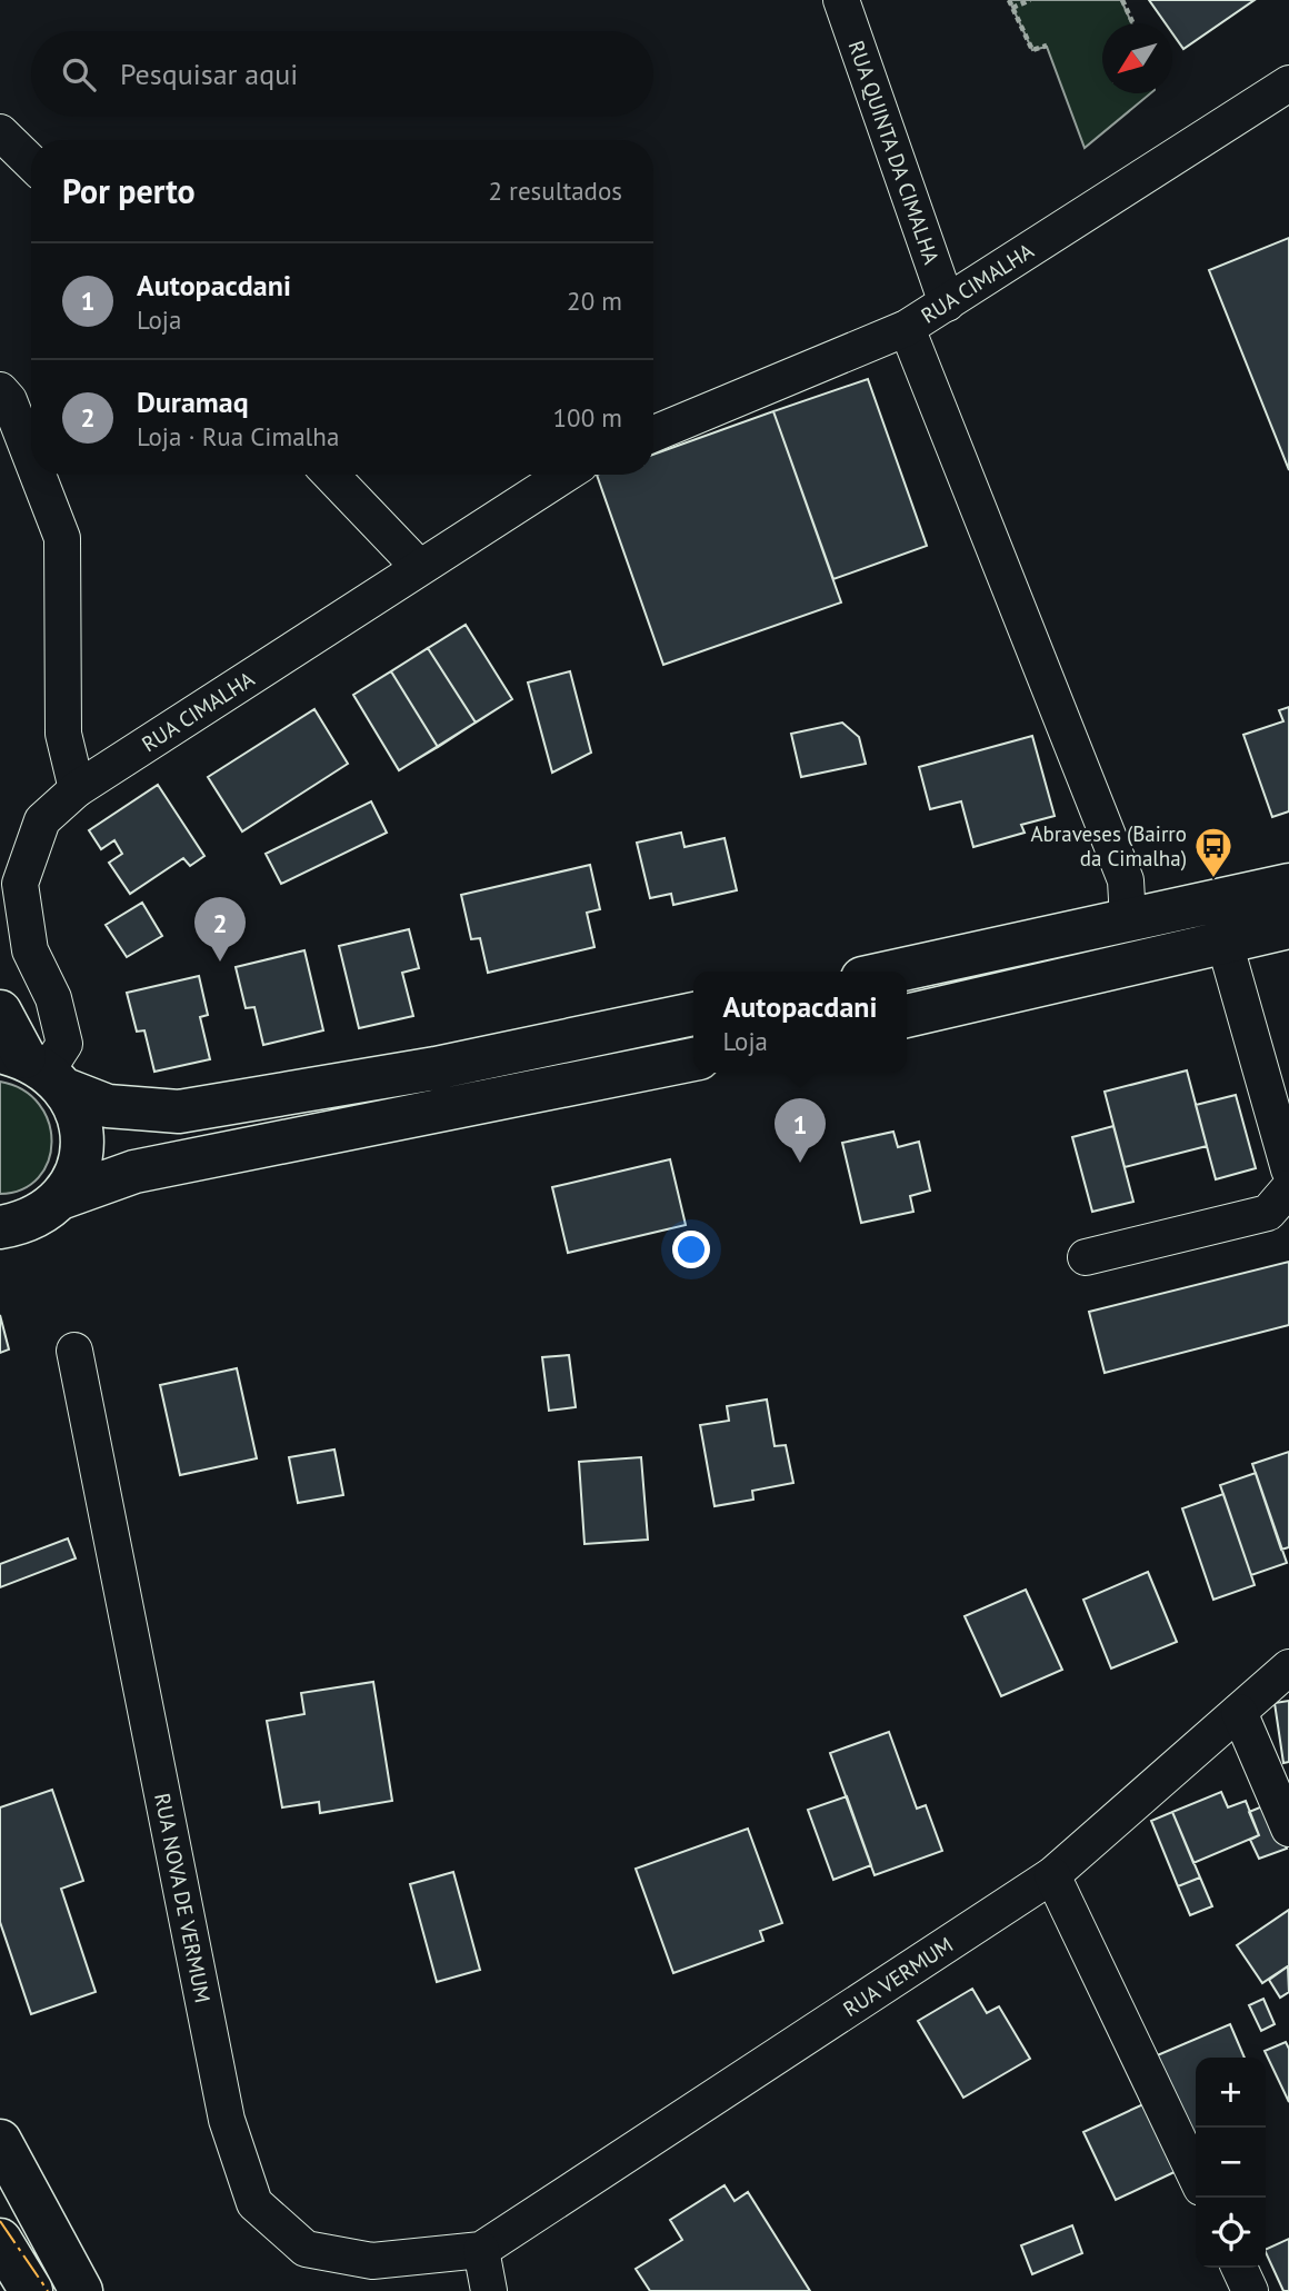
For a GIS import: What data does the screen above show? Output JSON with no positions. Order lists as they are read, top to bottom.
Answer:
{
  "streets": {
    "street": [
      "RUA QUINTA DA CIMALHA",
      "RUA CIMALHA",
      "RUA NOVA DE VERMUM",
      "RUA VERMUM"
    ]
  },
  "crossings": [
    ["RUA QUINTA DA CIMALHA", "RUA CIMALHA"],
    ["RUA NOVA DE VERMUM", "RUA VERMUM"]
  ],
  "places": {
    "bus stop": ["Abraveses (Bairro da Cimalha)"]
  },
  "north": "bottom left",
  "page": {
    "search": "Pesquisar aqui",
    "heading": ["Por perto", "2 resultados"],
    "list": [
      {
        "mark": "1",
        "name": "Autopacdani",
        "note": "Loja",
        "value": "20 m"
      },
      {
        "mark": "2",
        "name": "Duramaq",
        "note": "Loja · Rua Cimalha",
        "value": "100 m"
      }
    ],
    "pins": ["2", "1"],
    "popup": ["Autopacdani", "Loja"],
    "map_buttons": ["+", "−"]
  }
}
